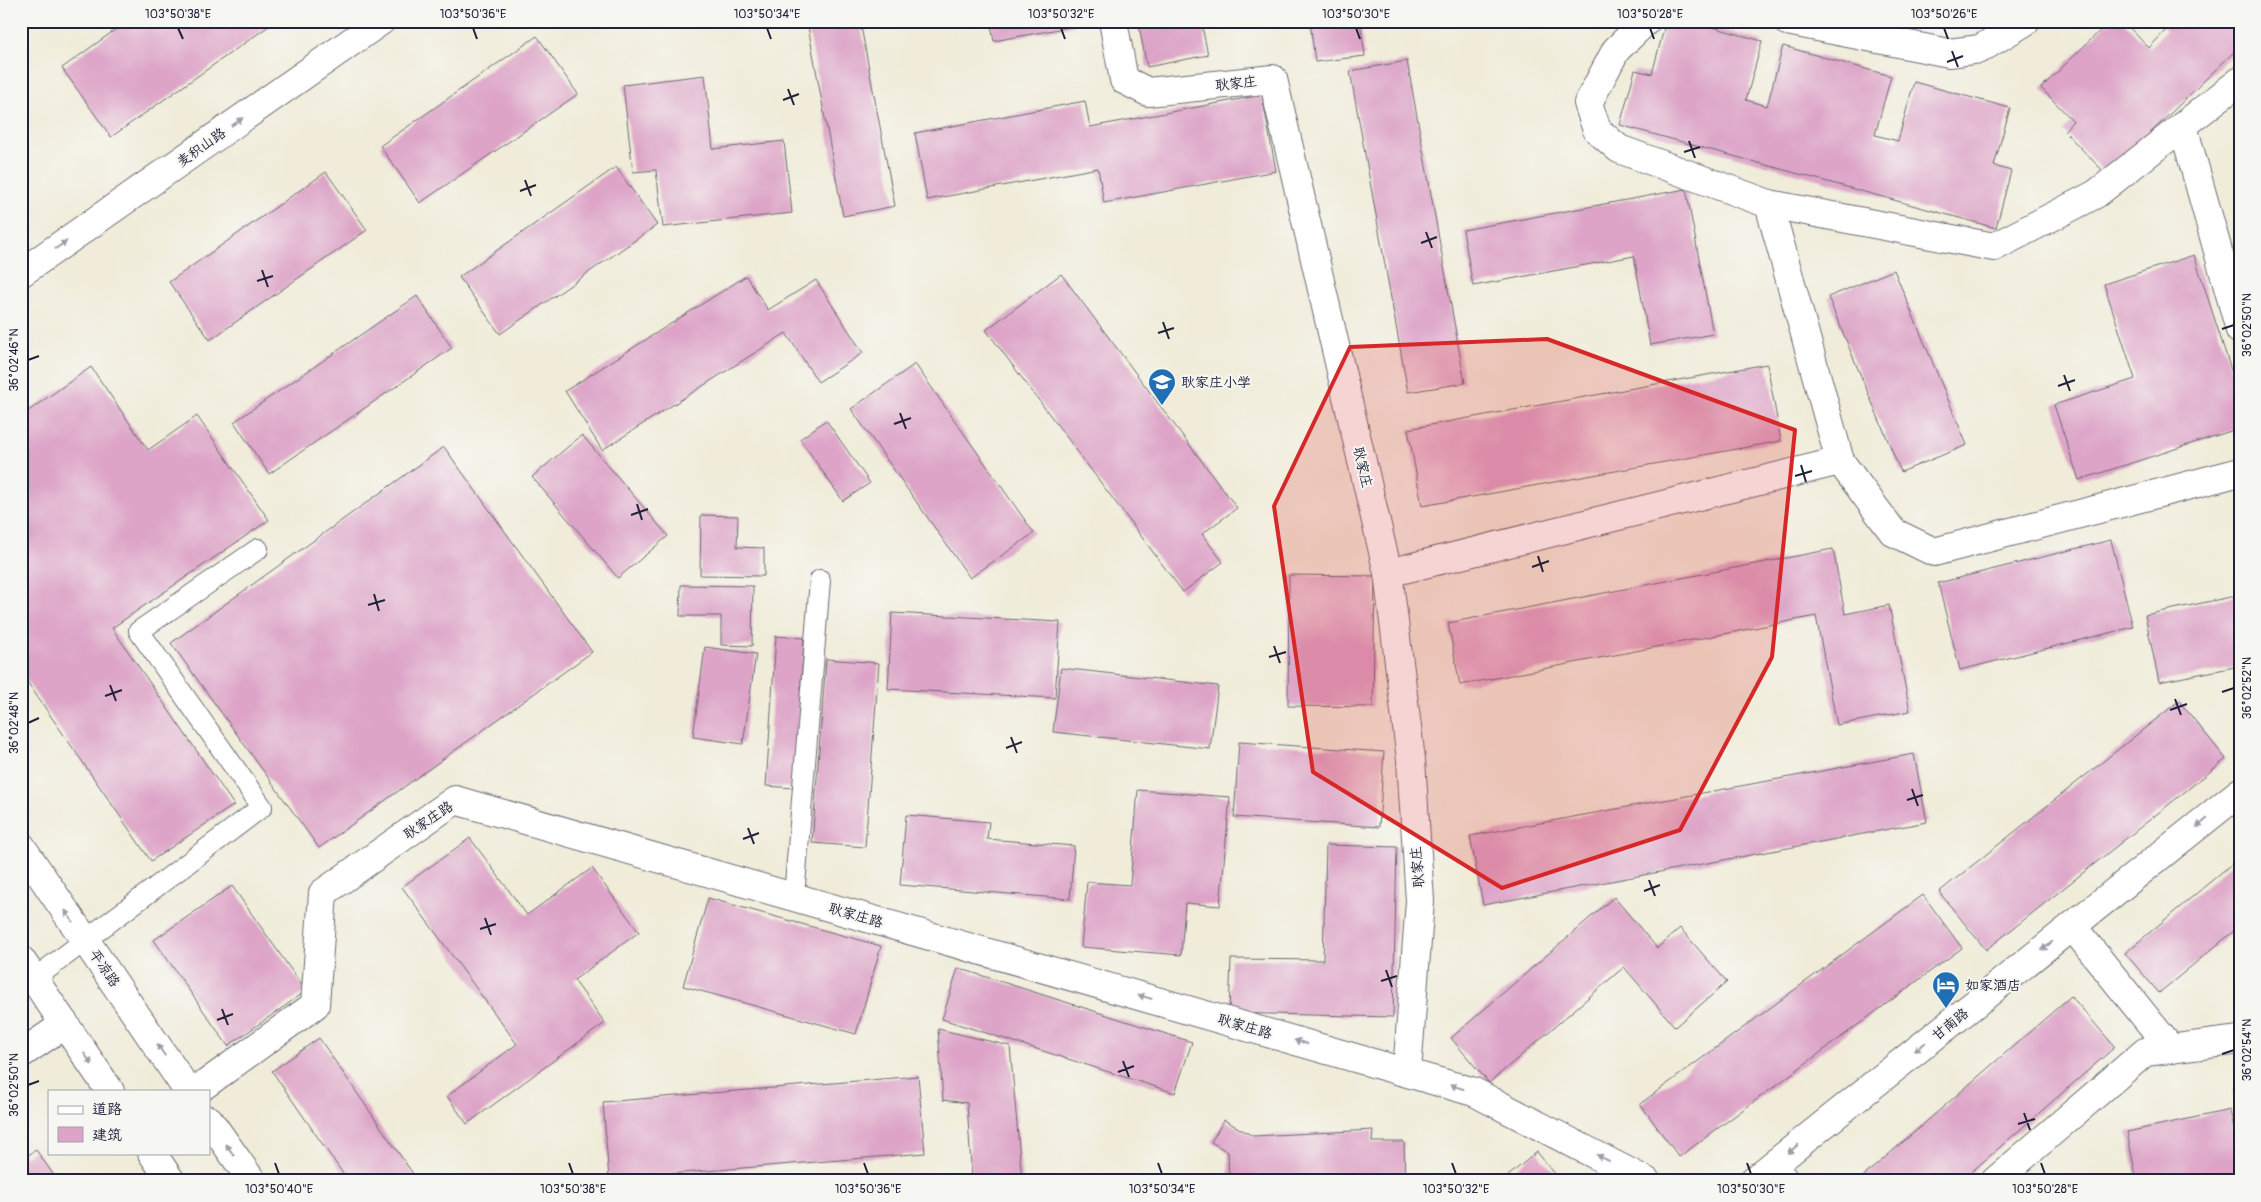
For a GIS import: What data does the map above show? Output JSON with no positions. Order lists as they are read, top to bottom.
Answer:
{
  "streets": {
    "street": [
      "耿家庄",
      "麦积山路",
      "耿家庄路",
      "平凉路",
      "甘南路"
    ]
  },
  "crossings": [
    ["耿家庄", "耿家庄路"]
  ],
  "one_way": ["麦积山路", "耿家庄路"],
  "places": {
    "school or university": ["耿家庄小学"],
    "hotel": ["如家酒店"]
  },
  "legend": ["道路", "建筑"],
  "coordinates": [
    "103°50'38\"E",
    "103°50'36\"E",
    "103°50'34\"E",
    "103°50'32\"E",
    "103°50'30\"E",
    "103°50'28\"E",
    "103°50'26\"E",
    "36°02'50\"N",
    "36°02'46\"N",
    "36°02'52\"N",
    "36°02'48\"N",
    "36°02'54\"N",
    "103°50'40\"E"
  ]
}
